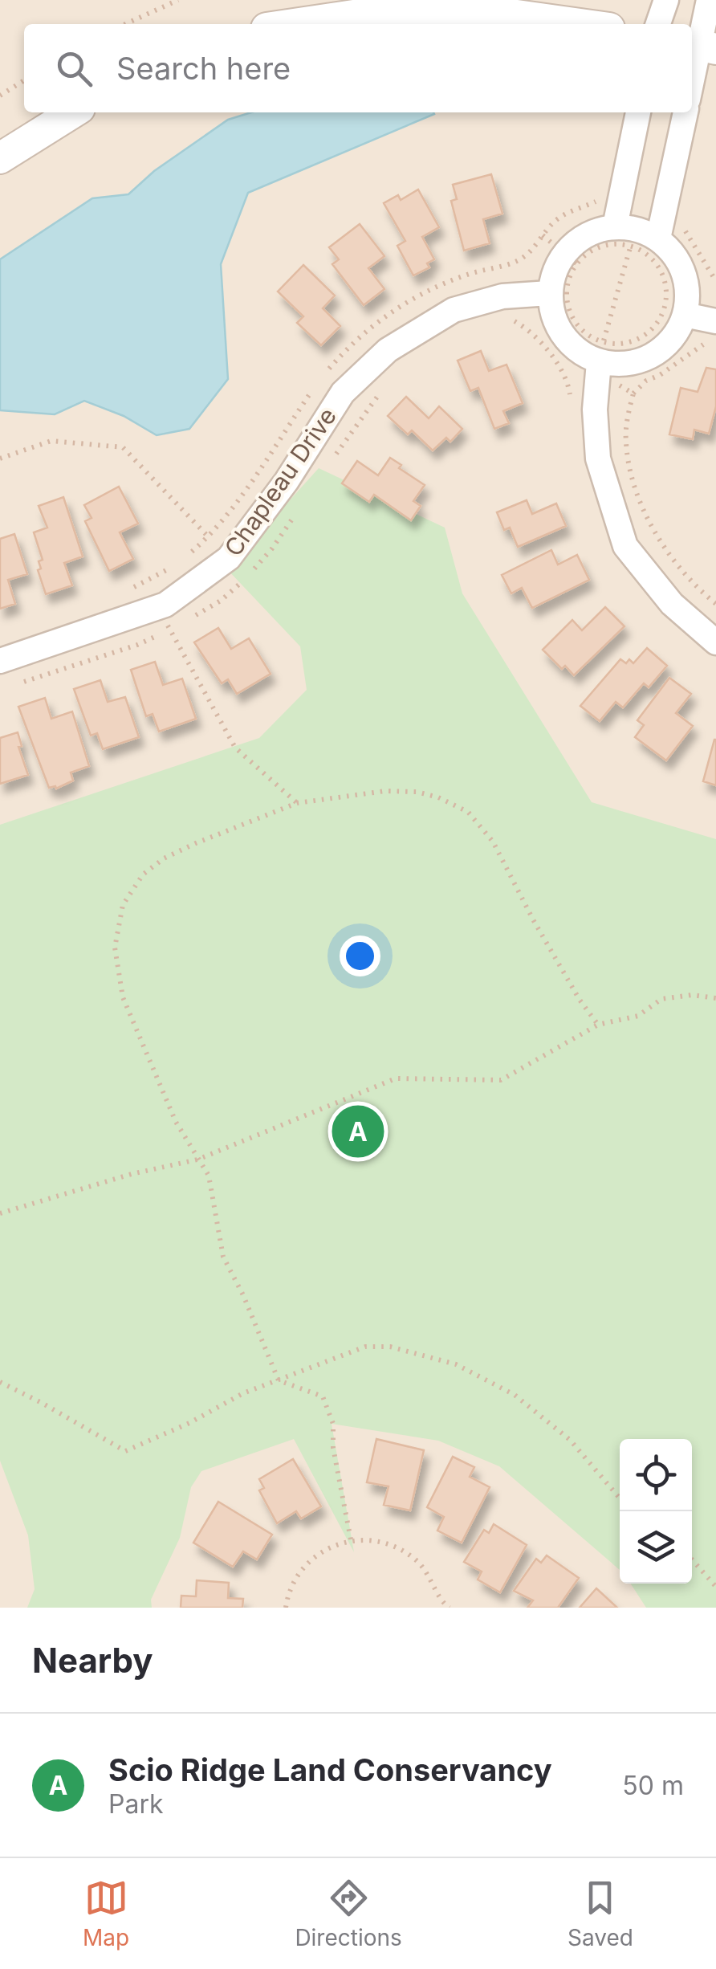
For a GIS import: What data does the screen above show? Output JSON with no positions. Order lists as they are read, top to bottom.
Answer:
{
  "streets": {
    "street": ["Chapleau Drive"]
  },
  "page": {
    "search": "Search here",
    "pins": "A",
    "heading": "Nearby",
    "list": [
      {
        "mark": "A",
        "name": "Scio Ridge Land Conservancy",
        "note": "Park",
        "value": "50 m"
      }
    ],
    "nav": ["Map", "Directions", "Saved"]
  }
}
